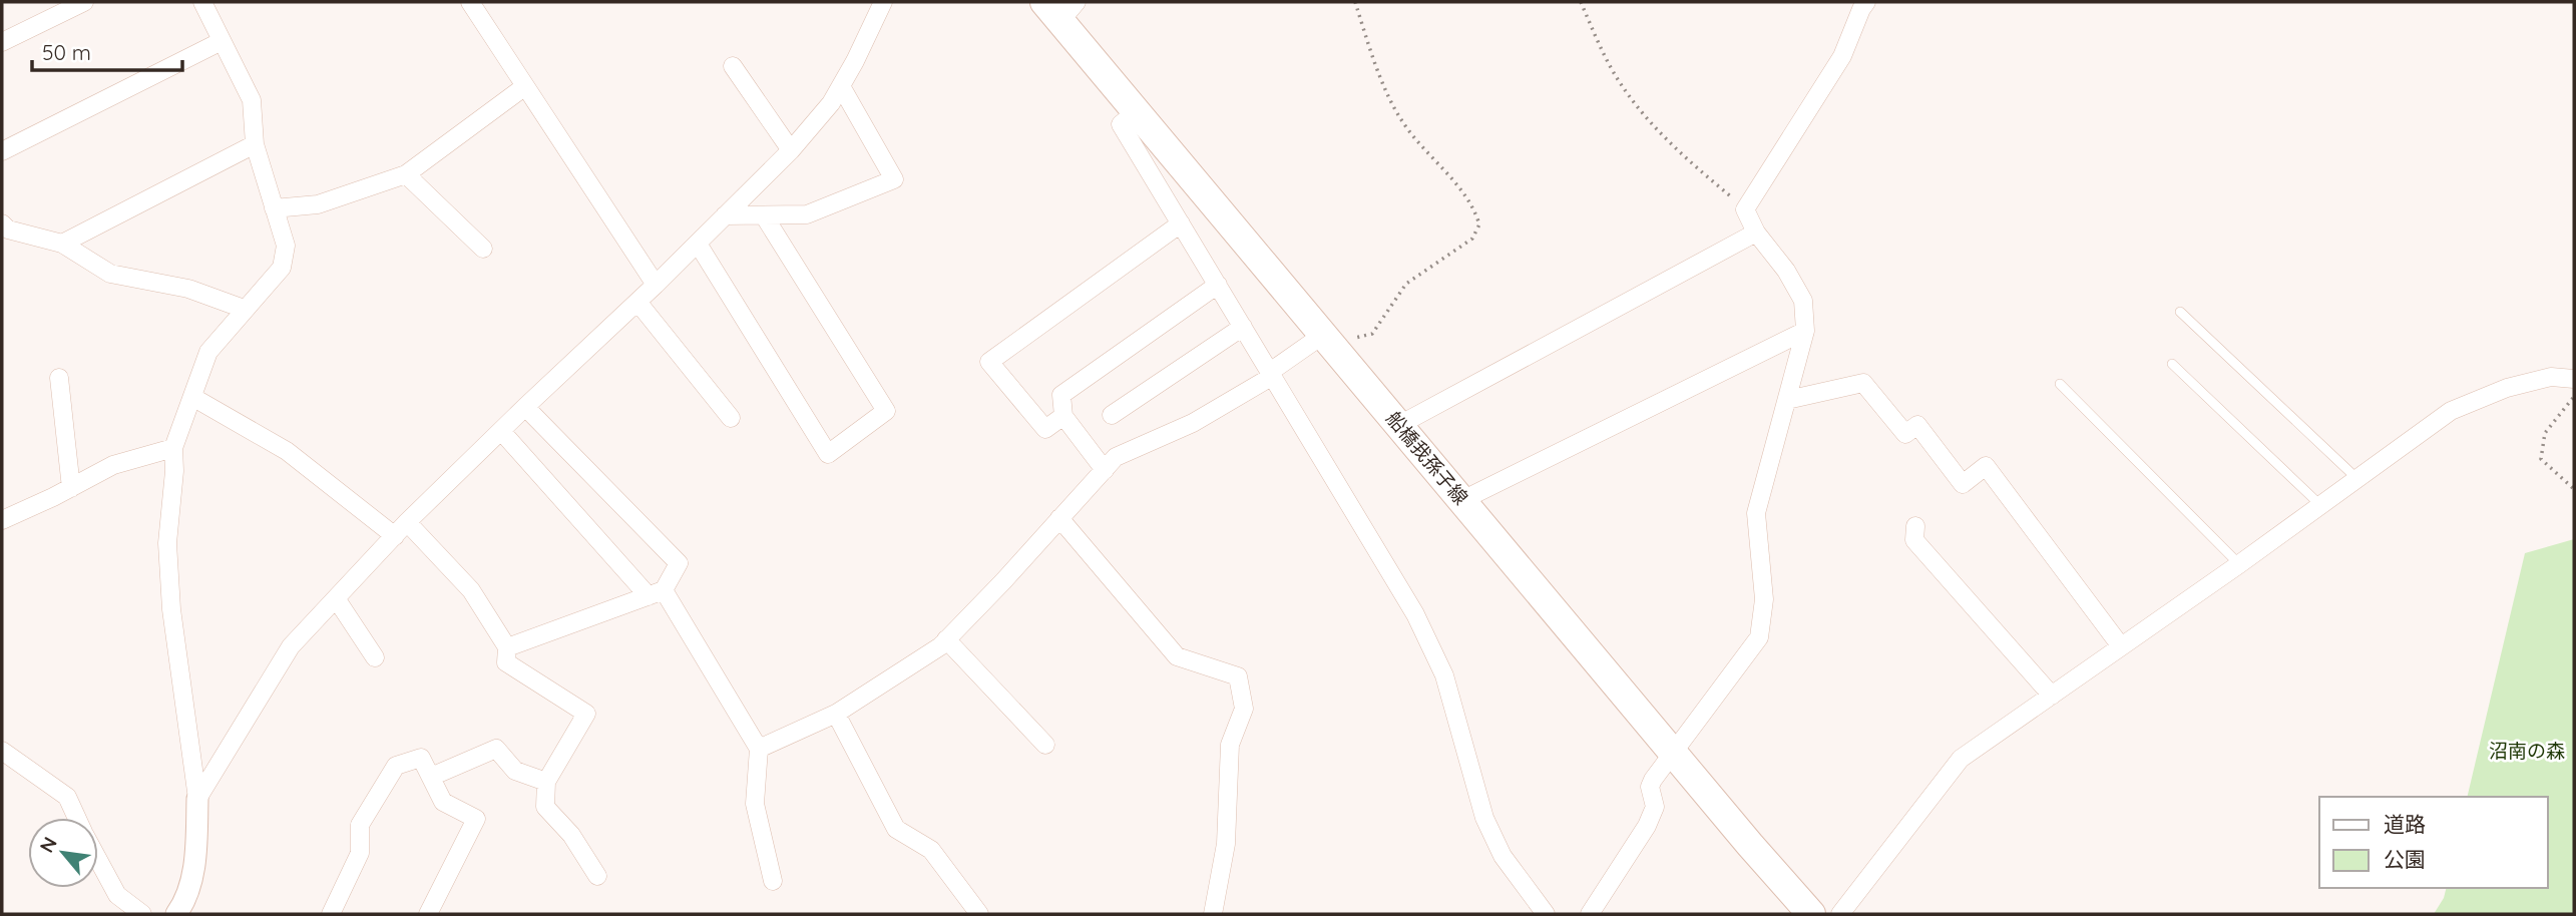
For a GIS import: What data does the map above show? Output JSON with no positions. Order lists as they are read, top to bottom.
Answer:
{
  "streets": {
    "main road": ["船橋我孫子線"]
  },
  "parks": ["沼南の森"],
  "legend": ["道路", "公園"],
  "scale_bar": "50 m",
  "north": "top left"
}
